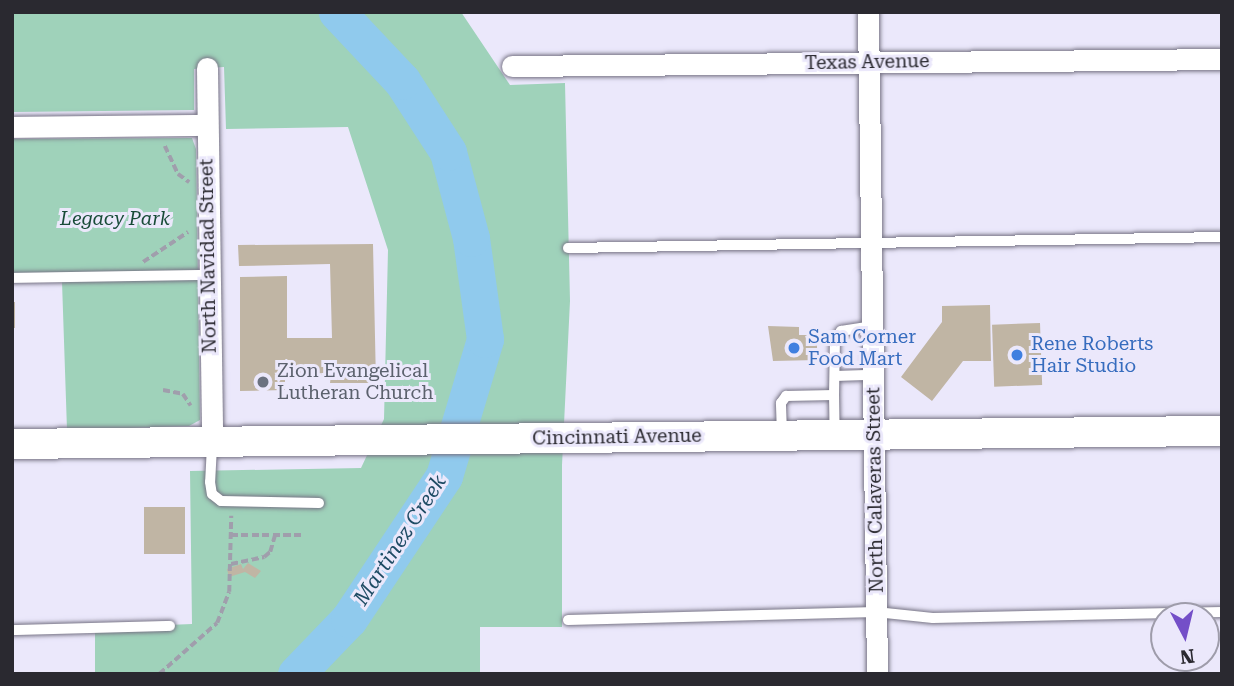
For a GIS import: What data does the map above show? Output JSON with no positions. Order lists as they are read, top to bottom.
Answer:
{
  "streets": {
    "street": [
      "Texas Avenue",
      "North Navidad Street",
      "Cincinnati Avenue",
      "North Calaveras Street"
    ]
  },
  "crossings": [
    ["Texas Avenue", "North Calaveras Street"],
    ["North Navidad Street", "Cincinnati Avenue"],
    ["Cincinnati Avenue", "North Calaveras Street"]
  ],
  "water": ["Martinez Creek"],
  "parks": ["Legacy Park"],
  "places": ["Sam Corner Food Mart", "Rene Roberts Hair Studio", "Zion Evangelical Lutheran Church"],
  "north": "bottom"
}
